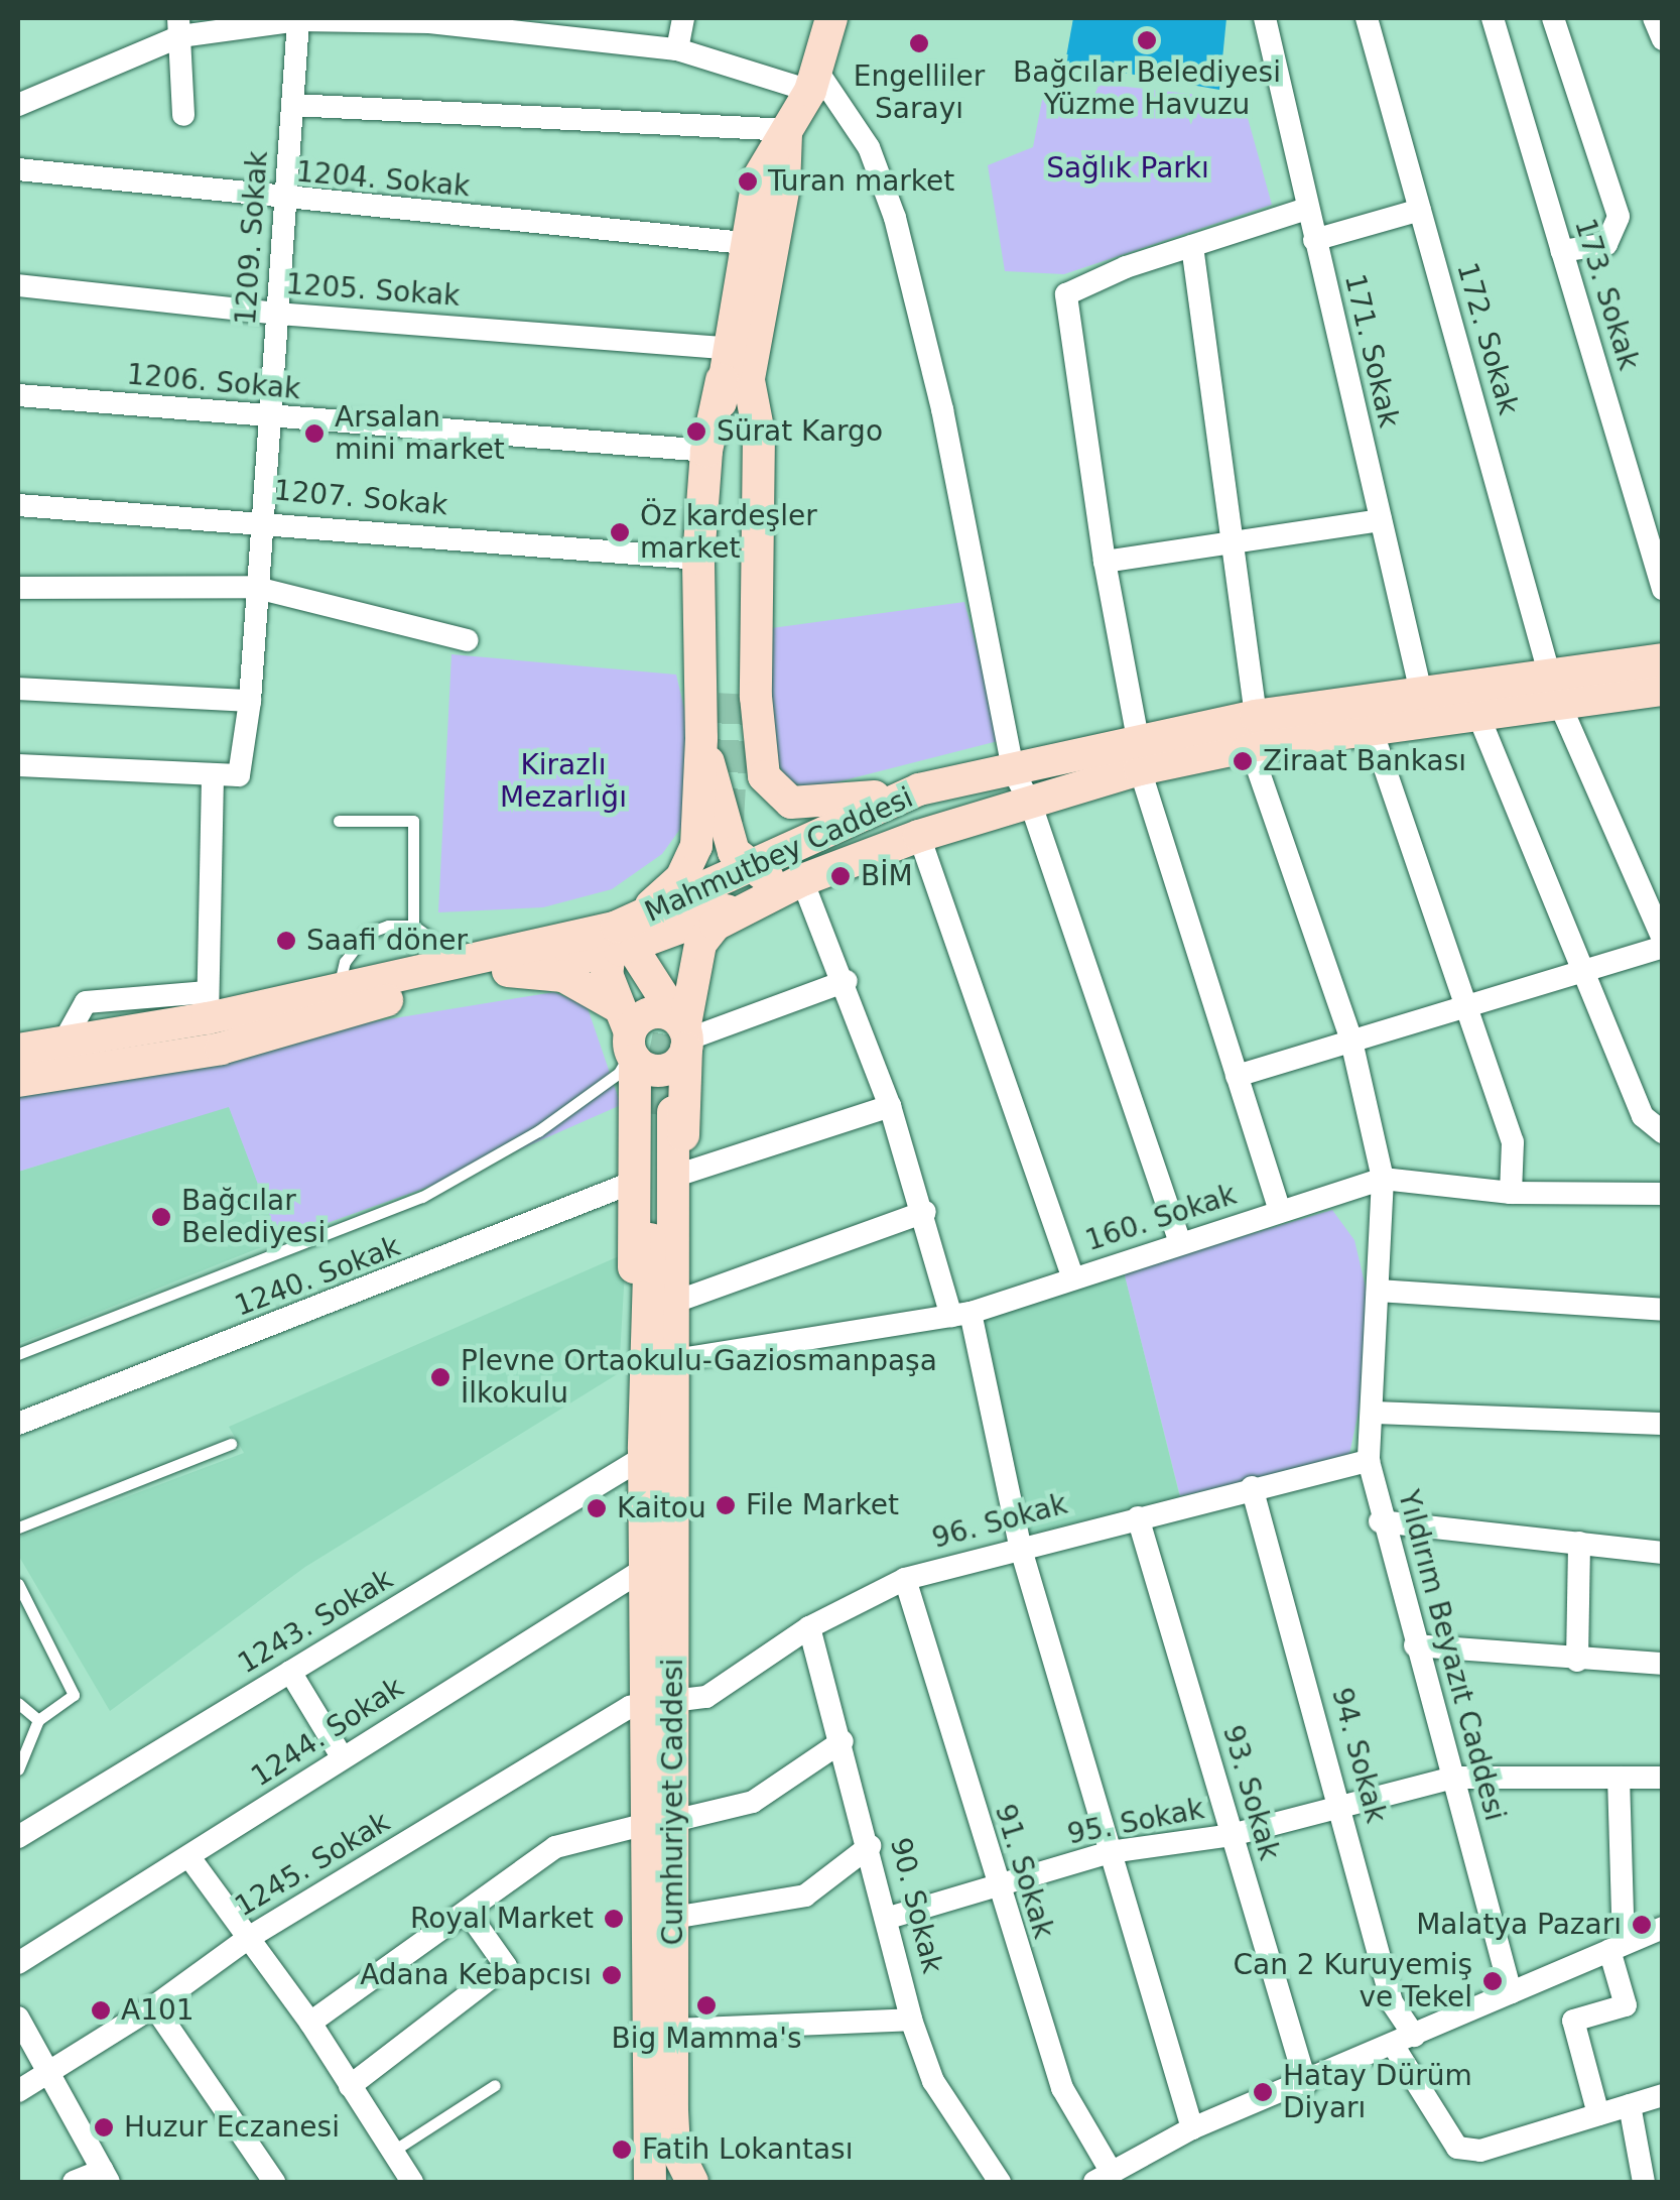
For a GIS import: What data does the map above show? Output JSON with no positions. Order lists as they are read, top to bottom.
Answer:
{
  "streets": {
    "main road": ["Mahmutbey Caddesi", "Cumhuriyet Caddesi"],
    "street": [
      "1204. Sokak",
      "1209. Sokak",
      "1205. Sokak",
      "173. Sokak",
      "172. Sokak",
      "171. Sokak",
      "1206. Sokak",
      "1207. Sokak",
      "160. Sokak",
      "1240. Sokak",
      "96. Sokak",
      "1243. Sokak",
      "Yıldırım Beyazıt Caddesi",
      "1244. Sokak",
      "94. Sokak",
      "93. Sokak",
      "95. Sokak",
      "1245. Sokak",
      "91. Sokak",
      "90. Sokak"
    ]
  },
  "crossings": [
    ["1204. Sokak", "1209. Sokak"],
    ["1209. Sokak", "1205. Sokak"],
    ["1209. Sokak", "1206. Sokak"],
    ["1209. Sokak", "1207. Sokak"],
    ["172. Sokak", "Mahmutbey Caddesi"],
    ["171. Sokak", "Mahmutbey Caddesi"],
    ["Mahmutbey Caddesi", "Yıldırım Beyazıt Caddesi"],
    ["160. Sokak", "Yıldırım Beyazıt Caddesi"],
    ["96. Sokak", "Yıldırım Beyazıt Caddesi"],
    ["96. Sokak", "94. Sokak"],
    ["96. Sokak", "93. Sokak"],
    ["96. Sokak", "Cumhuriyet Caddesi"],
    ["96. Sokak", "1245. Sokak"],
    ["96. Sokak", "91. Sokak"],
    ["96. Sokak", "90. Sokak"],
    ["1243. Sokak", "Cumhuriyet Caddesi"],
    ["Yıldırım Beyazıt Caddesi", "95. Sokak"],
    ["1244. Sokak", "Cumhuriyet Caddesi"],
    ["94. Sokak", "95. Sokak"],
    ["93. Sokak", "95. Sokak"],
    ["Cumhuriyet Caddesi", "1245. Sokak"],
    ["95. Sokak", "91. Sokak"],
    ["95. Sokak", "90. Sokak"]
  ],
  "parks": ["Sağlık Parkı", "Kirazlı Mezarlığı"],
  "places": [
    "Bağcılar Belediyesi Yüzme Havuzu",
    "Engelliler Sarayı",
    "Turan market",
    "Sürat Kargo",
    "Arsalan mini market",
    "Öz kardeşler market",
    "Ziraat Bankası",
    "BİM",
    "Saafi döner",
    "Bağcılar Belediyesi",
    "Plevne Ortaokulu-Gaziosmanpaşa İlkokulu",
    "File Market",
    "Kaitou",
    "Royal Market",
    "Malatya Pazarı",
    "Adana Kebapcısı",
    "Can 2 Kuruyemiş ve Tekel",
    "Big Mamma's",
    "A101",
    "Hatay Dürüm Diyarı",
    "Huzur Eczanesi",
    "Fatih Lokantası"
  ]
}
